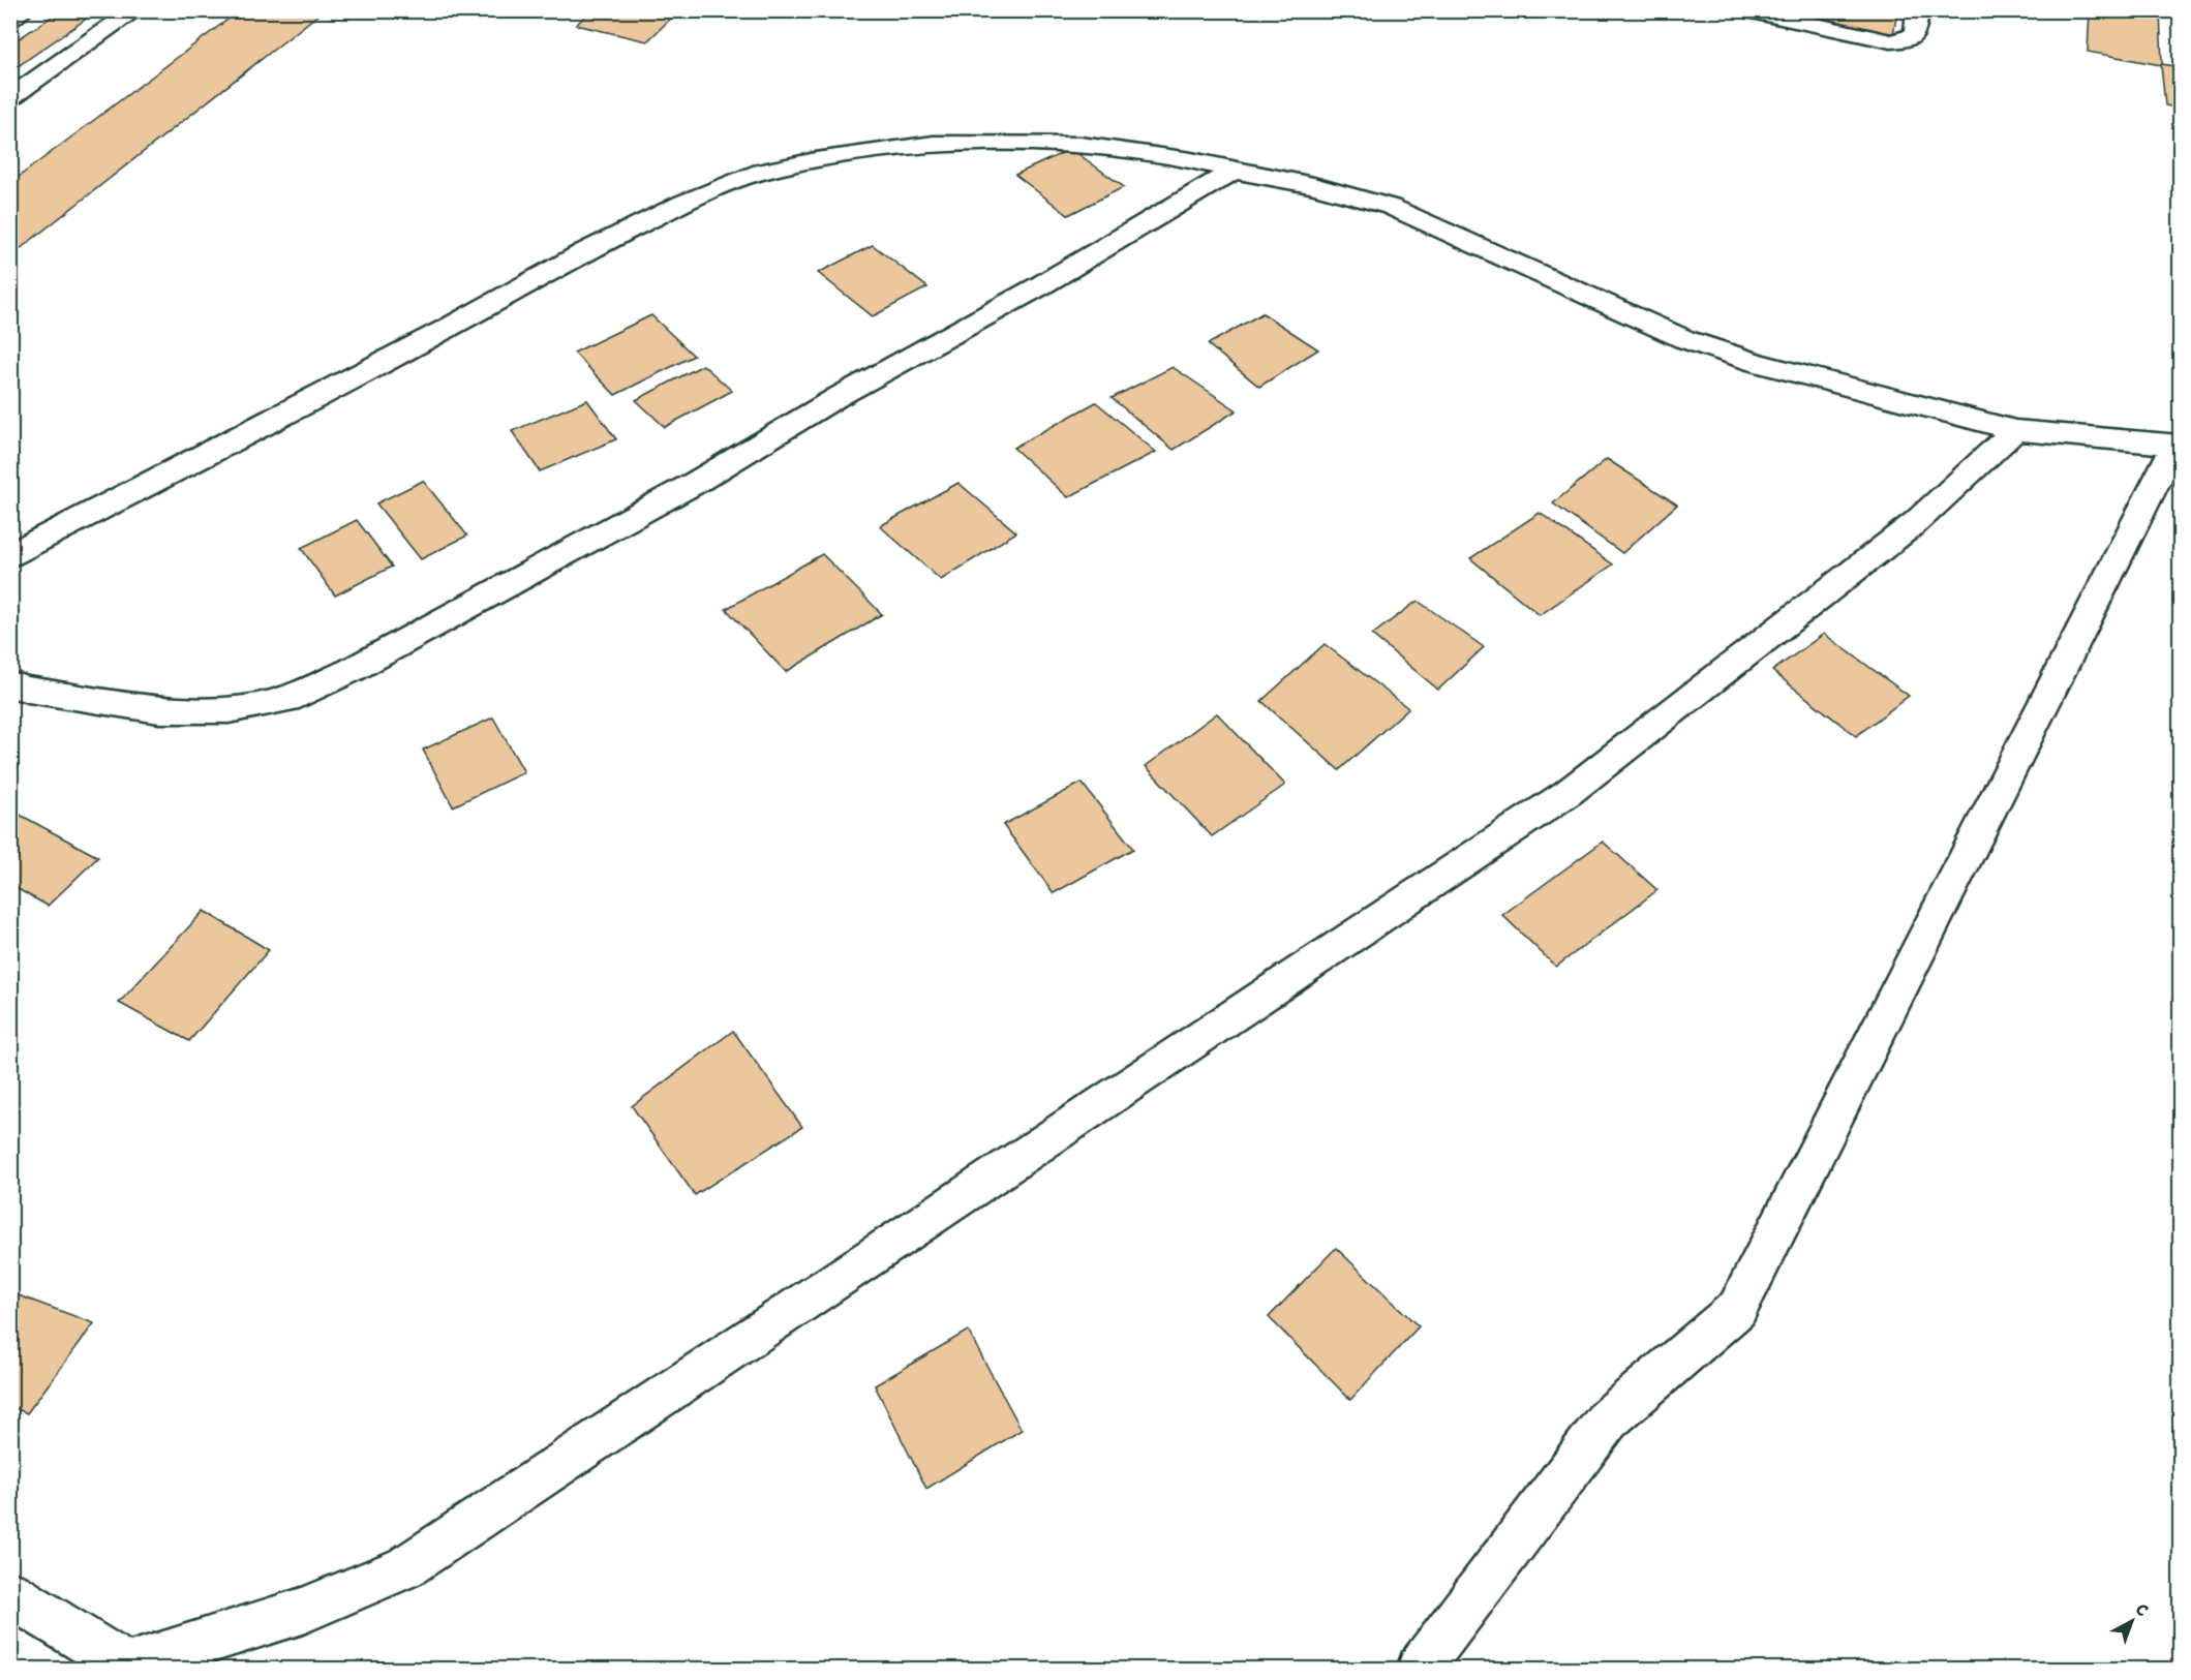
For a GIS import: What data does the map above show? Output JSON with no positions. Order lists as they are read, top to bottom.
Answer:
{
  "north": "top right"
}
